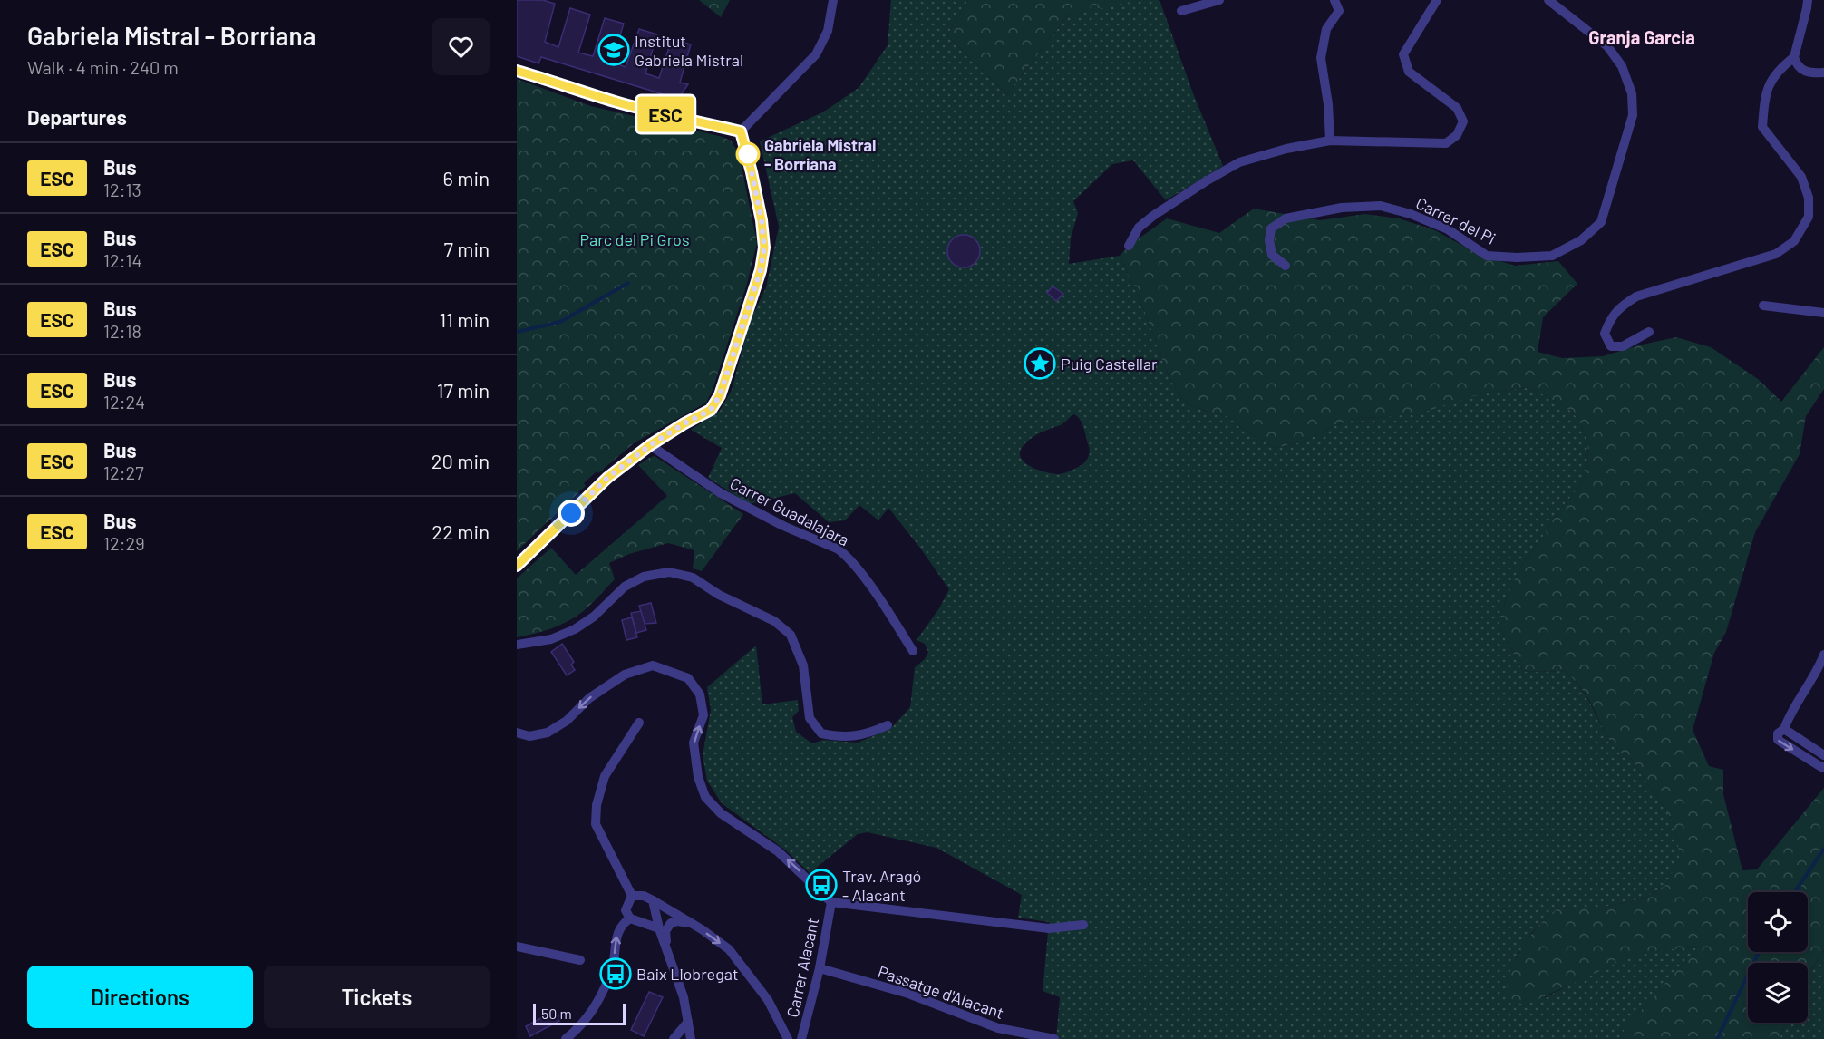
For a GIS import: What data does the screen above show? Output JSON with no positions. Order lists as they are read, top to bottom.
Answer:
{
  "streets": {
    "street": [
      "Carrer del Pi",
      "Carrer Guadalajara",
      "Carrer Alacant",
      "Passatge d'Alacant"
    ]
  },
  "crossings": [
    ["Carrer Alacant", "Passatge d'Alacant"]
  ],
  "districts": ["Granja Garcia"],
  "parks": ["Parc del Pi Gros"],
  "places": {
    "school or university": ["Institut Gabriela Mistral"],
    "other": ["Gabriela Mistral - Borriana"],
    "place": ["Puig Castellar"],
    "bus stop": ["Trav. Aragó - Alacant", "Baix Llobregat"]
  },
  "lines": ["bus line ESC"],
  "scale_bar": "50 m",
  "page": {
    "heading": [
      ["Gabriela Mistral - Borriana", "Walk · 4 min · 240 m"],
      "Departures"
    ],
    "on_map": "ESC",
    "list": [
      {
        "mark": "ESC",
        "name": "Bus",
        "note": "12:13",
        "value": "6 min"
      },
      {
        "mark": "ESC",
        "name": "Bus",
        "note": "12:14",
        "value": "7 min"
      },
      {
        "mark": "ESC",
        "name": "Bus",
        "note": "12:18",
        "value": "11 min"
      },
      {
        "mark": "ESC",
        "name": "Bus",
        "note": "12:24",
        "value": "17 min"
      },
      {
        "mark": "ESC",
        "name": "Bus",
        "note": "12:27",
        "value": "20 min"
      },
      {
        "mark": "ESC",
        "name": "Bus",
        "note": "12:29",
        "value": "22 min"
      }
    ],
    "buttons": ["Directions", "Tickets"],
    "scale": "50 m"
  }
}
